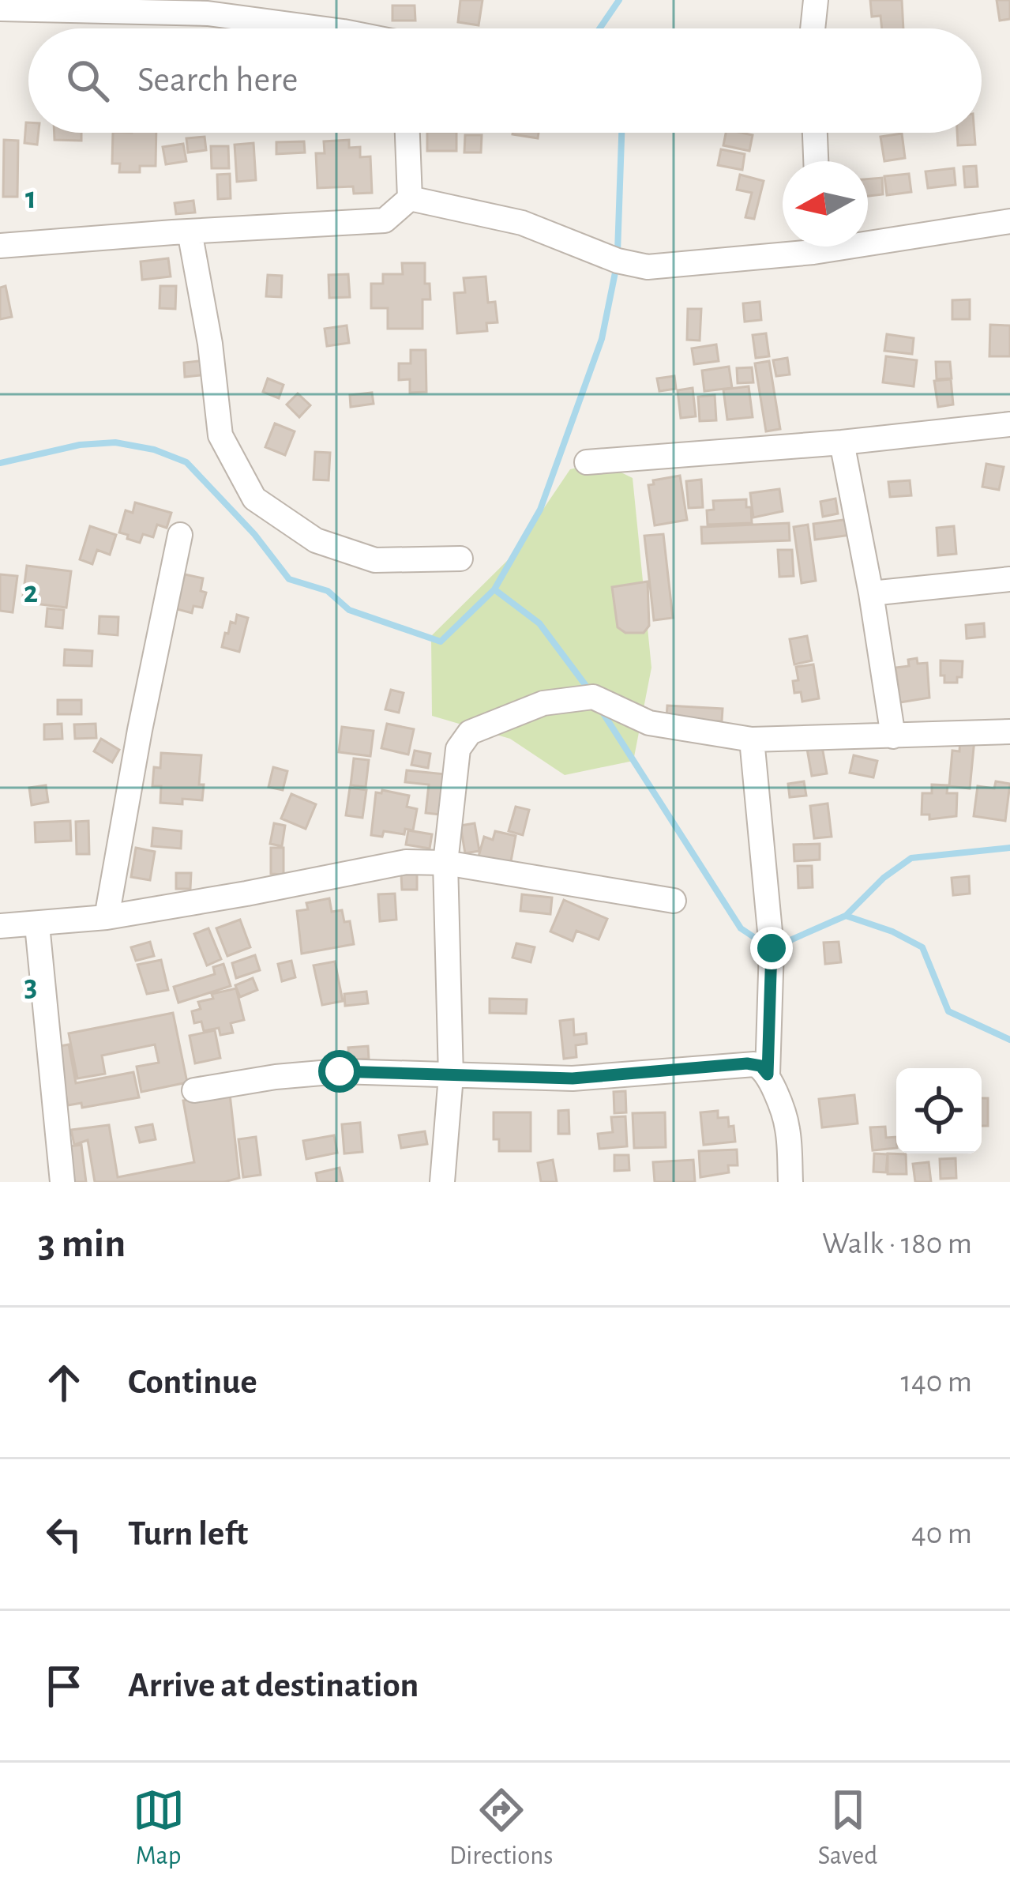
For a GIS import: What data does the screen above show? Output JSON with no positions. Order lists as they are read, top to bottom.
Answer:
{
  "north": "left",
  "page": {
    "search": "Search here",
    "heading": ["3 min", "Walk · 180 m"],
    "list": [
      ["Continue", "140 m"],
      ["Turn left", "40 m"],
      "Arrive at destination"
    ],
    "nav": ["Map", "Directions", "Saved"]
  },
  "grid": {
    "rows": ["1", "2", "3"]
  }
}
